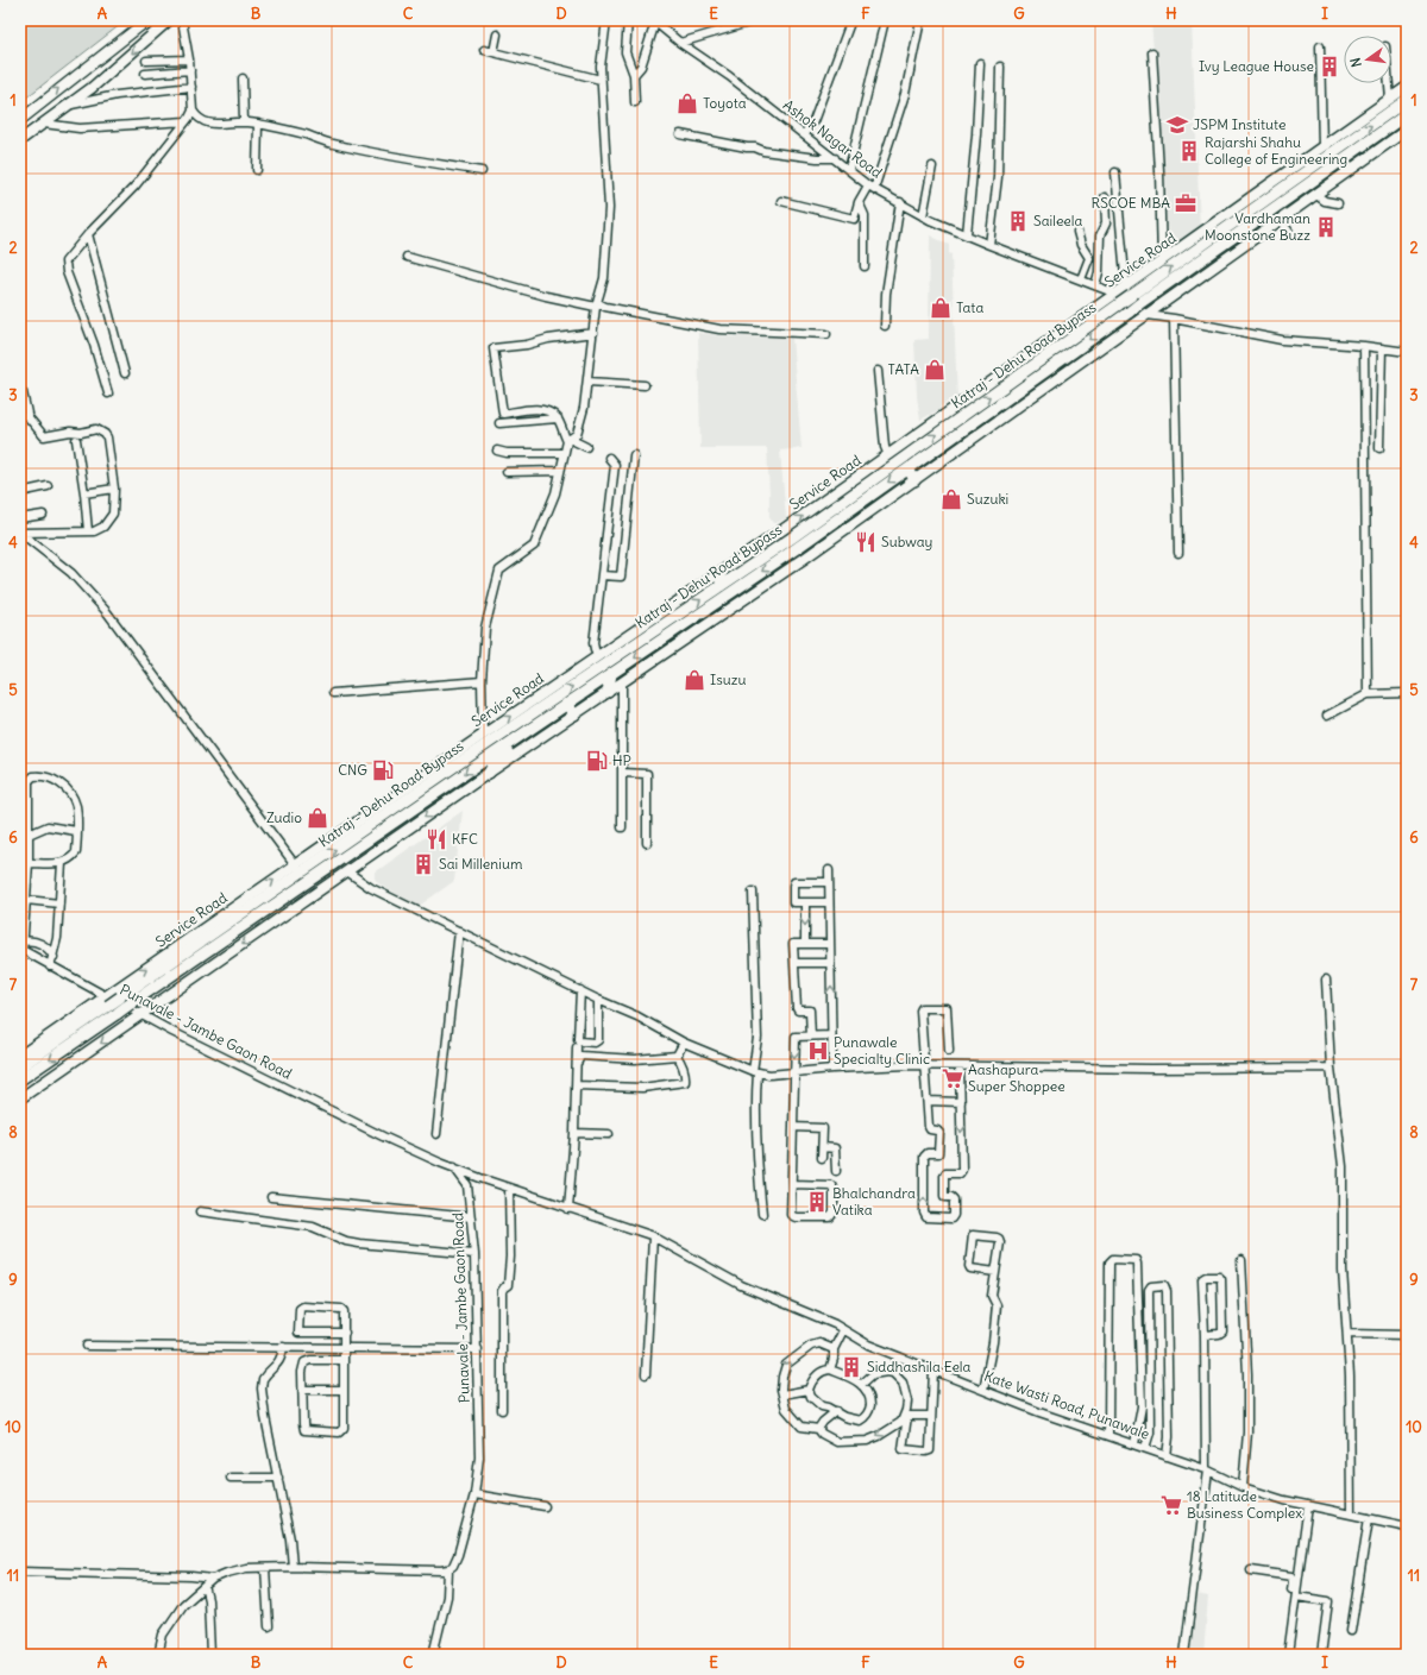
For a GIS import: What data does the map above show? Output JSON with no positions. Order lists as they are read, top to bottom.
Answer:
{
  "streets": {
    "highway": ["Katraj - Dehu Road Bypass"],
    "main road": ["Service Road"],
    "street": ["Ashok Nagar Road", "Punavale - Jambe Gaon Road", "Kate Wasti Road, Punawale"]
  },
  "crossings": [
    ["Ashok Nagar Road", "Service Road"],
    ["Ashok Nagar Road", "Katraj - Dehu Road Bypass"],
    ["Service Road", "Katraj - Dehu Road Bypass"],
    ["Service Road", "Punavale - Jambe Gaon Road"],
    ["Katraj - Dehu Road Bypass", "Punavale - Jambe Gaon Road"],
    ["Punavale - Jambe Gaon Road", "Kate Wasti Road, Punawale"]
  ],
  "places": {
    "building": [
      "Ivy League House",
      "Rajarshi Shahu College of Engineering",
      "Saileela",
      "Vardhaman Moonstone Buzz",
      "Sai Millenium",
      "Bhalchandra Vatika",
      "Siddhashila Eela"
    ],
    "shop": [
      "Toyota",
      "Tata",
      "TATA",
      "Suzuki",
      "Isuzu",
      "Zudio"
    ],
    "school or university": ["JSPM Institute"],
    "office": ["RSCOE MBA"],
    "restaurant": ["Subway", "KFC"],
    "fuel station": ["HP", "CNG"],
    "hospital": ["Punawale Specialty Clinic"],
    "supermarket": ["Aashapura Super Shoppee", "18 Latitude Business Complex"]
  },
  "north": "left",
  "grid": {
    "columns": [
      "A",
      "B",
      "C",
      "D",
      "E",
      "F",
      "G",
      "H",
      "I"
    ],
    "rows": [
      "1",
      "2",
      "3",
      "4",
      "5",
      "6",
      "7",
      "8",
      "9",
      "10",
      "11"
    ]
  }
}
